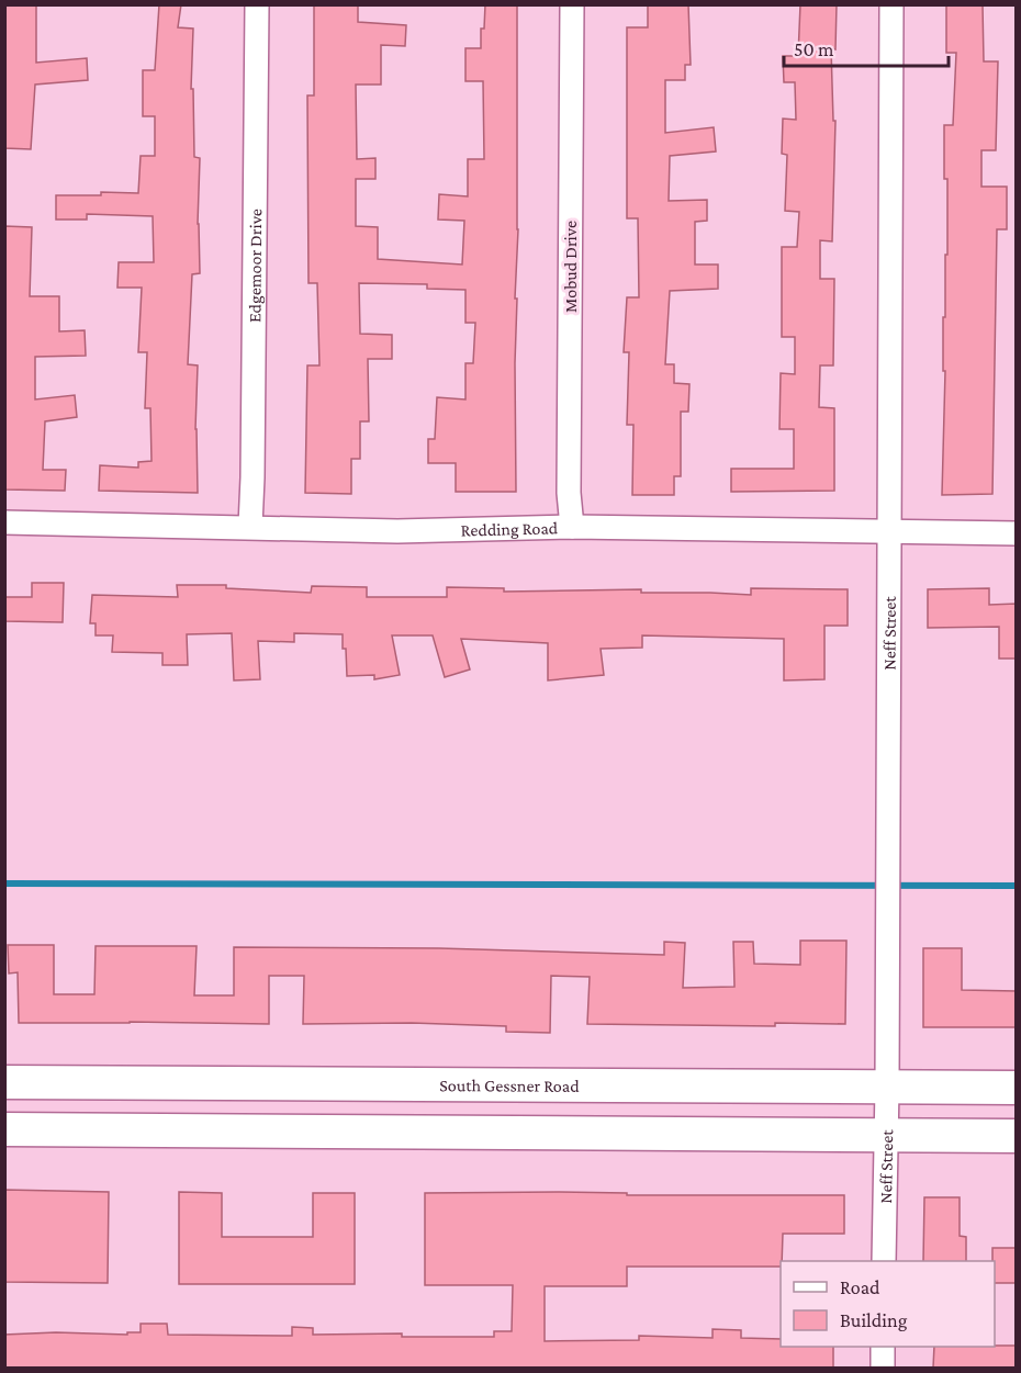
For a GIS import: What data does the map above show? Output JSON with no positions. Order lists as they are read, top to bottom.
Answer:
{
  "streets": {
    "main road": ["South Gessner Road"],
    "street": [
      "Edgemoor Drive",
      "Mobud Drive",
      "Redding Road",
      "Neff Street"
    ]
  },
  "crossings": [
    ["Edgemoor Drive", "Redding Road"],
    ["Mobud Drive", "Redding Road"],
    ["Redding Road", "Neff Street"],
    ["Neff Street", "South Gessner Road"]
  ],
  "legend": ["Road", "Building"],
  "scale_bar": "50 m"
}
